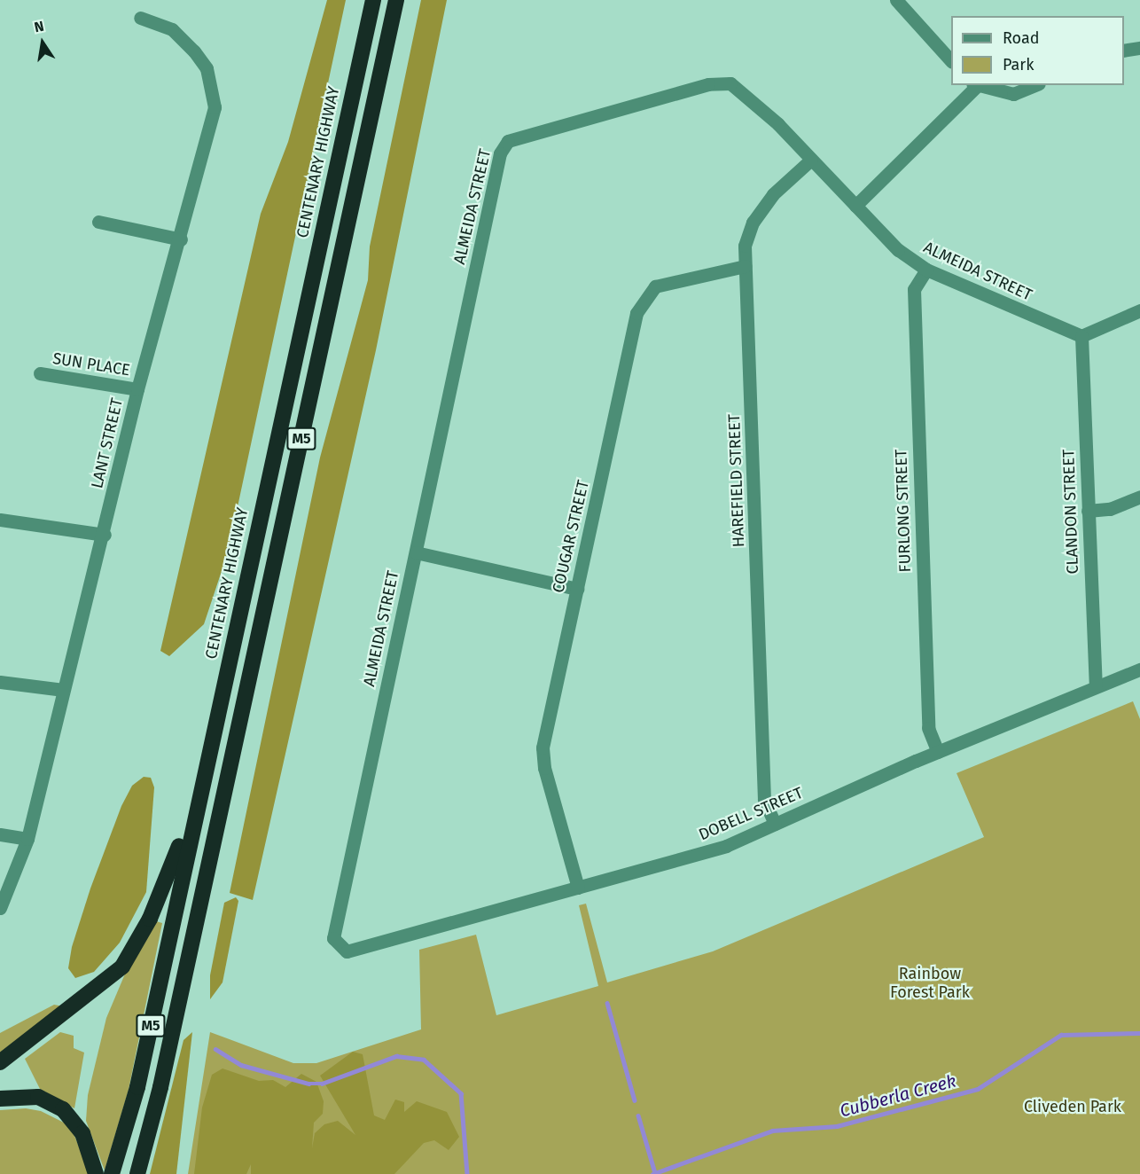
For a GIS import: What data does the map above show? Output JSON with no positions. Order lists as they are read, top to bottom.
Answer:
{
  "streets": {
    "highway": ["CENTENARY HIGHWAY", "M5"],
    "street": [
      "ALMEIDA STREET",
      "SUN PLACE",
      "LANT STREET",
      "HAREFIELD STREET",
      "FURLONG STREET",
      "CLANDON STREET",
      "COUGAR STREET",
      "DOBELL STREET"
    ]
  },
  "crossings": [
    ["ALMEIDA STREET", "HAREFIELD STREET"],
    ["ALMEIDA STREET", "FURLONG STREET"],
    ["ALMEIDA STREET", "CLANDON STREET"],
    ["ALMEIDA STREET", "DOBELL STREET"],
    ["SUN PLACE", "LANT STREET"],
    ["HAREFIELD STREET", "COUGAR STREET"],
    ["HAREFIELD STREET", "DOBELL STREET"],
    ["FURLONG STREET", "DOBELL STREET"],
    ["CLANDON STREET", "DOBELL STREET"],
    ["COUGAR STREET", "DOBELL STREET"]
  ],
  "water": ["Cubberla Creek"],
  "parks": ["Rainbow Forest Park", "Cliveden Park"],
  "legend": ["Road", "Park"],
  "north": "top"
}
